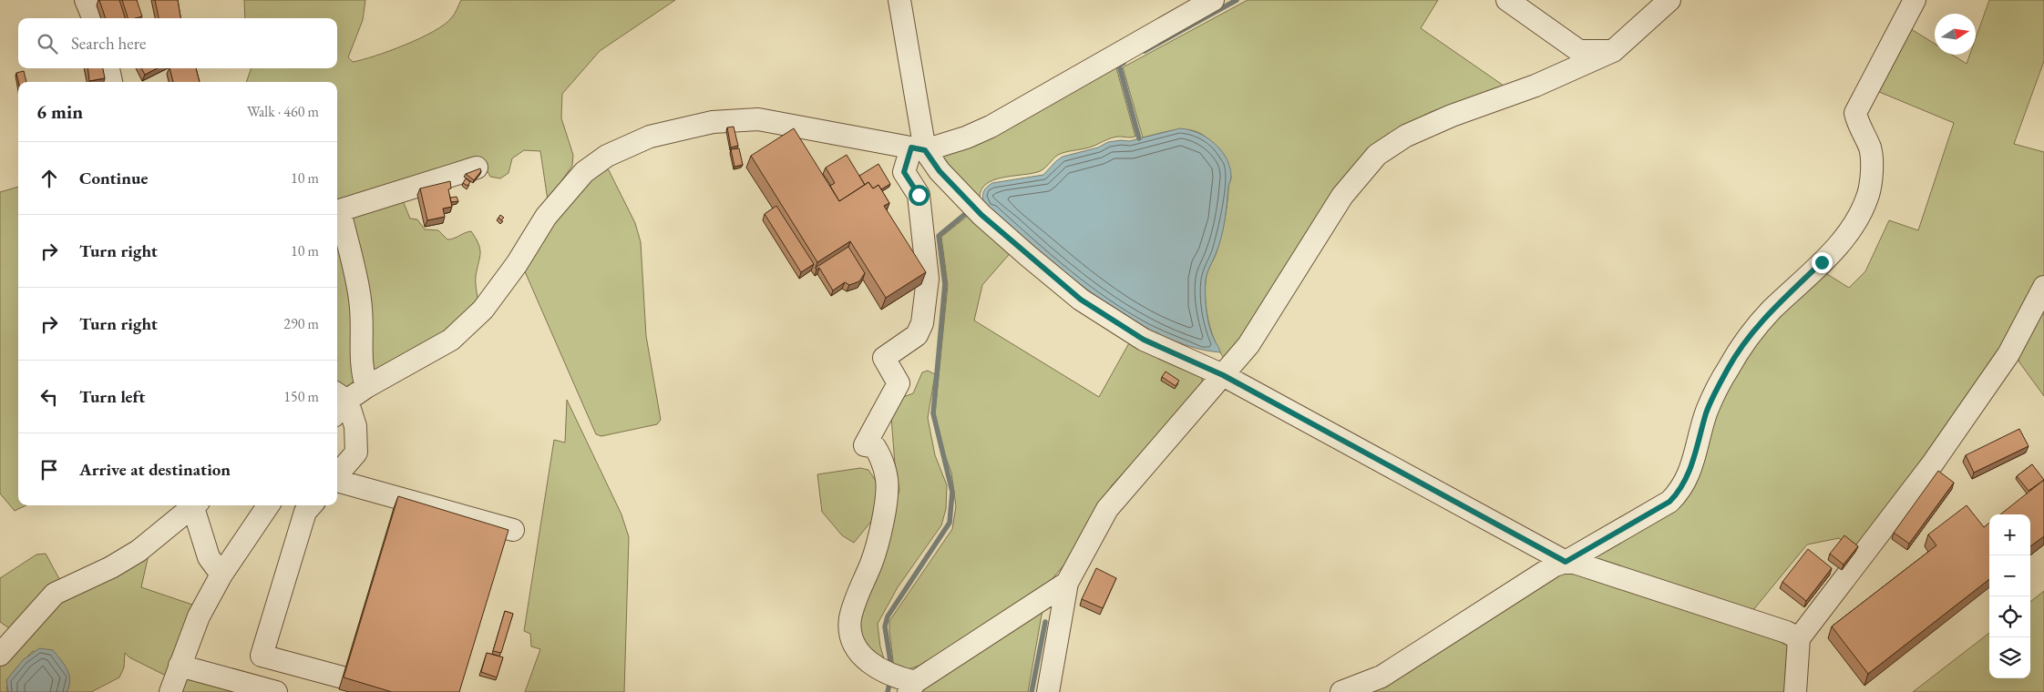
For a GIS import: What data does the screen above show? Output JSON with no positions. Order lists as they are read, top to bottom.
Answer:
{
  "north": "right",
  "page": {
    "search": "Search here",
    "heading": ["6 min", "Walk · 460 m"],
    "list": [
      ["Continue", "10 m"],
      ["Turn right", "10 m"],
      ["Turn right", "290 m"],
      ["Turn left", "150 m"],
      "Arrive at destination"
    ],
    "map_buttons": ["+", "−"]
  }
}
